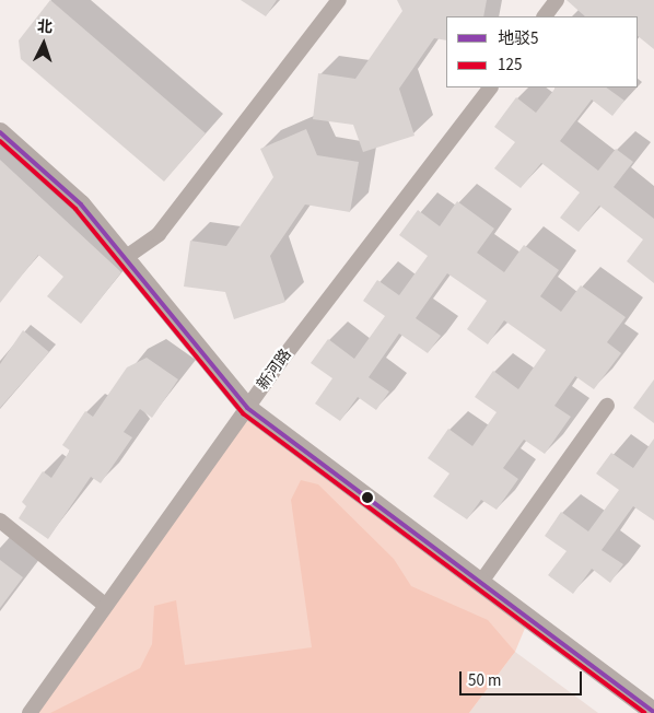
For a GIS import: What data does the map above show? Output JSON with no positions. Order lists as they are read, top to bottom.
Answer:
{
  "streets": {
    "street": ["新河路"]
  },
  "lines": ["transit line 地驳5", "transit line 125"],
  "legend": ["地驳5", "125"],
  "scale_bar": "50 m",
  "north": "top"
}
